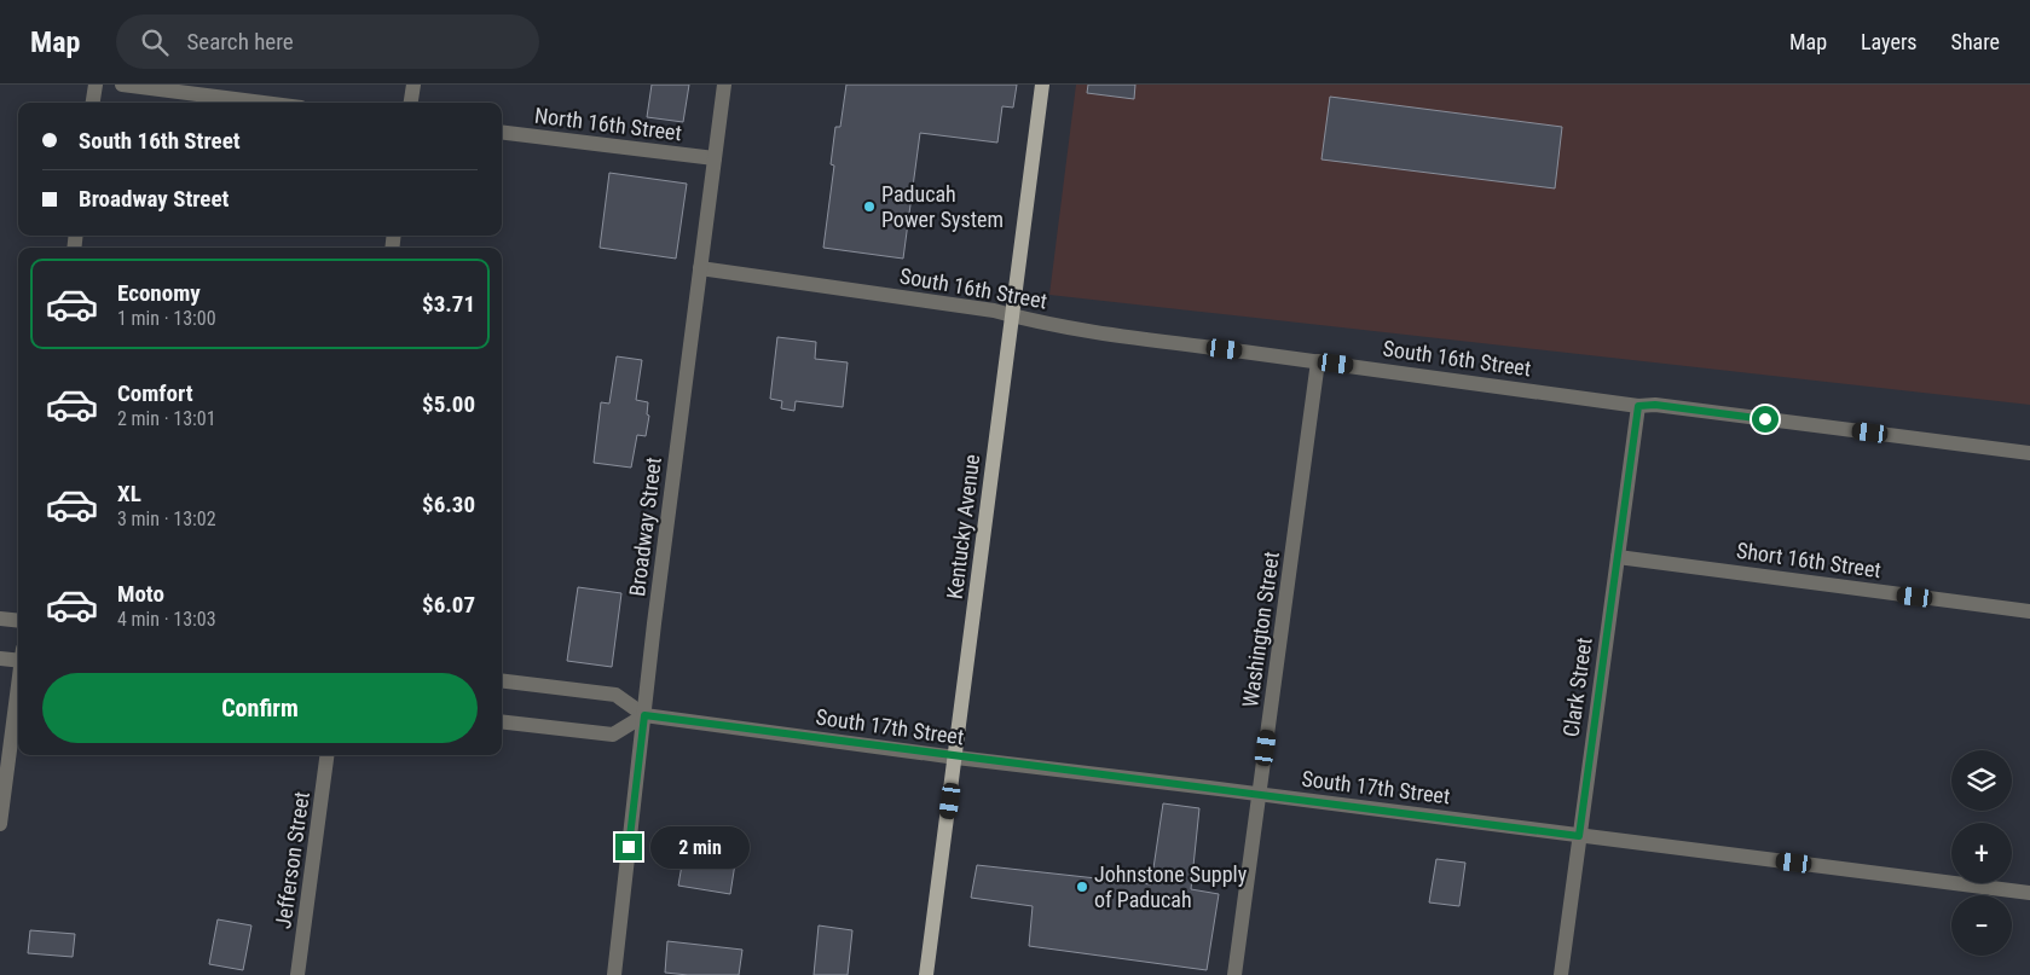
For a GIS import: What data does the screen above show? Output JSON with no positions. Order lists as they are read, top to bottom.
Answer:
{
  "streets": {
    "main road": ["Kentucky Avenue"],
    "street": [
      "North 16th Street",
      "South 16th Street",
      "Broadway Street",
      "Short 16th Street",
      "Washington Street",
      "Clark Street",
      "South 17th Street",
      "Jefferson Street"
    ]
  },
  "crossings": [
    ["North 16th Street", "Broadway Street"],
    ["South 16th Street", "Broadway Street"],
    ["South 16th Street", "Kentucky Avenue"],
    ["South 16th Street", "Washington Street"],
    ["South 16th Street", "Clark Street"],
    ["Broadway Street", "South 17th Street"],
    ["Kentucky Avenue", "South 17th Street"],
    ["Short 16th Street", "Clark Street"],
    ["Washington Street", "South 17th Street"],
    ["Clark Street", "South 17th Street"]
  ],
  "places": ["Paducah Power System", "Johnstone Supply of Paducah"],
  "page": {
    "header": "Map",
    "search": "Search here",
    "nav": ["Map", "Layers", "Share"],
    "banner": ["South 16th Street", "Broadway Street"],
    "list": [
      {
        "name": "Economy",
        "note": "1 min · 13:00",
        "value": "$3.71"
      },
      {
        "name": "Comfort",
        "note": "2 min · 13:01",
        "value": "$5.00"
      },
      {
        "name": "XL",
        "note": "3 min · 13:02",
        "value": "$6.30"
      },
      {
        "name": "Moto",
        "note": "4 min · 13:03",
        "value": "$6.07"
      }
    ],
    "buttons": "Confirm",
    "map_buttons": ["+", "−"],
    "bubble": "2 min"
  }
}
